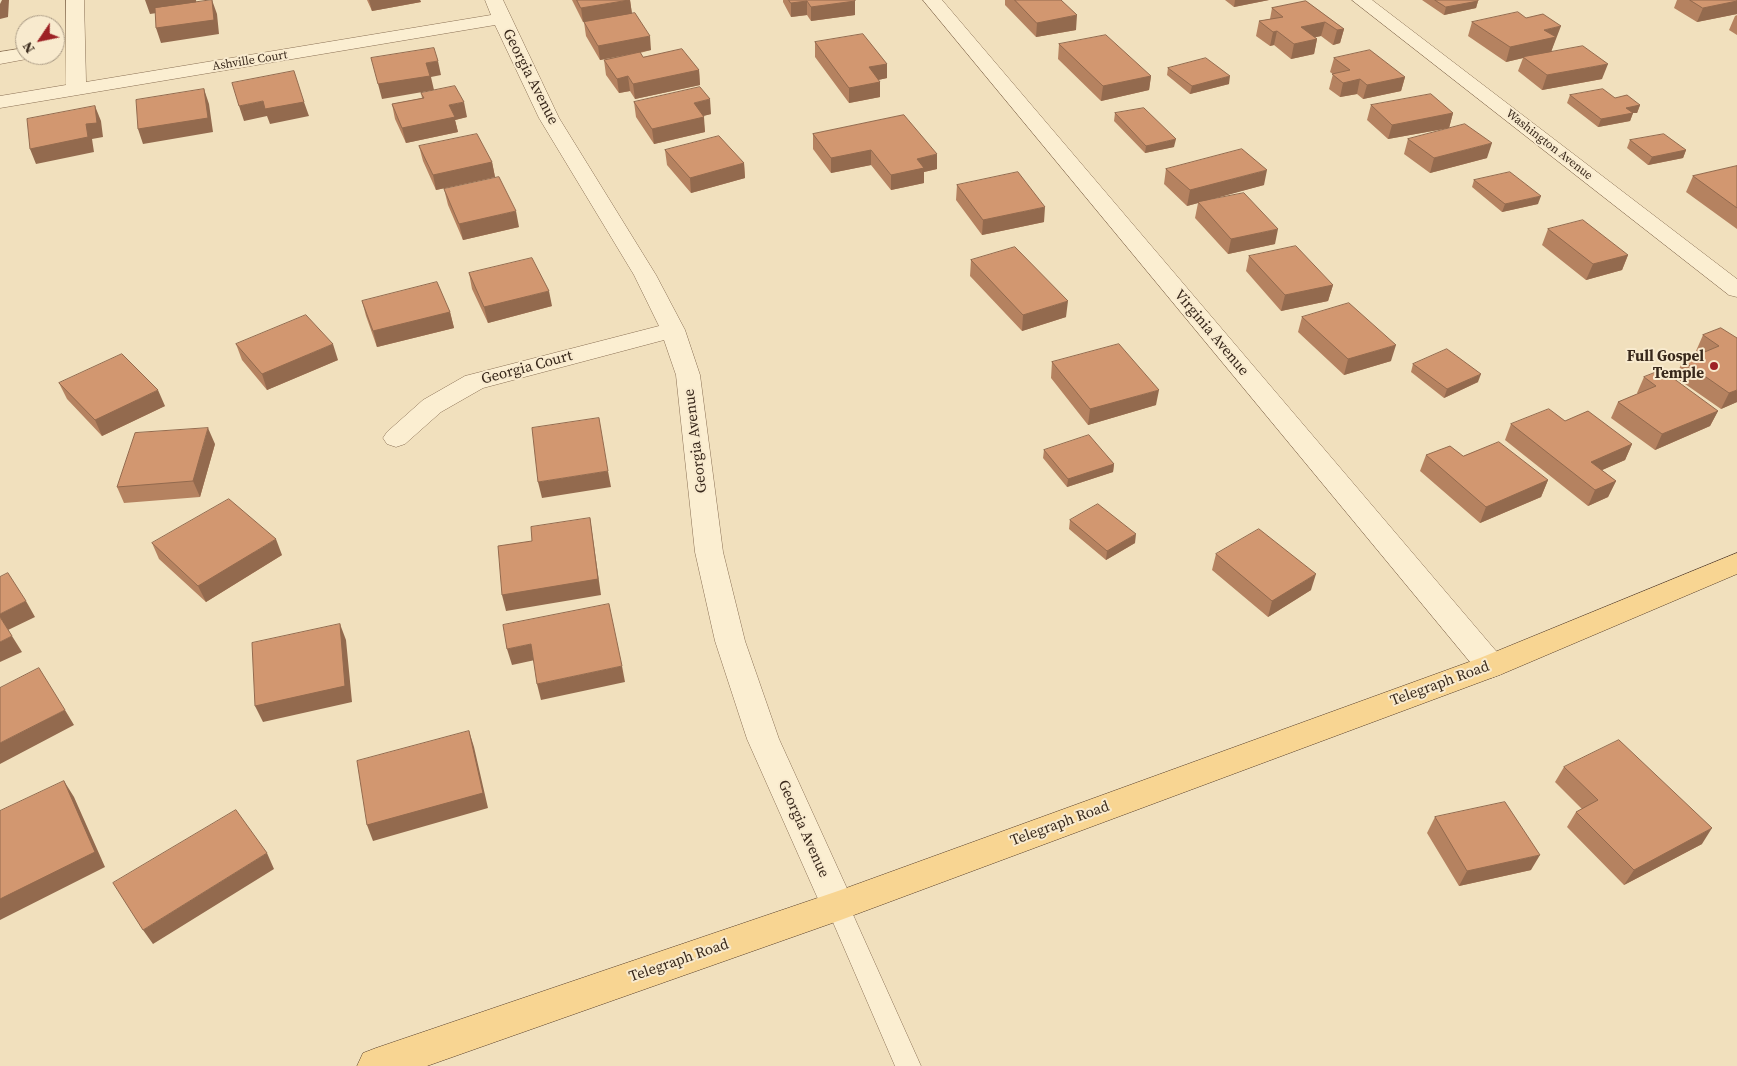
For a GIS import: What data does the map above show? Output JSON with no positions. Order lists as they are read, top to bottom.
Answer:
{
  "streets": {
    "main road": ["Telegraph Road"],
    "street": [
      "Ashville Court",
      "Georgia Avenue",
      "Washington Avenue",
      "Virginia Avenue",
      "Georgia Court"
    ]
  },
  "crossings": [
    ["Ashville Court", "Georgia Avenue"],
    ["Georgia Avenue", "Georgia Court"],
    ["Georgia Avenue", "Telegraph Road"],
    ["Virginia Avenue", "Telegraph Road"]
  ],
  "places": ["Full Gospel Temple"],
  "north": "bottom left"
}
